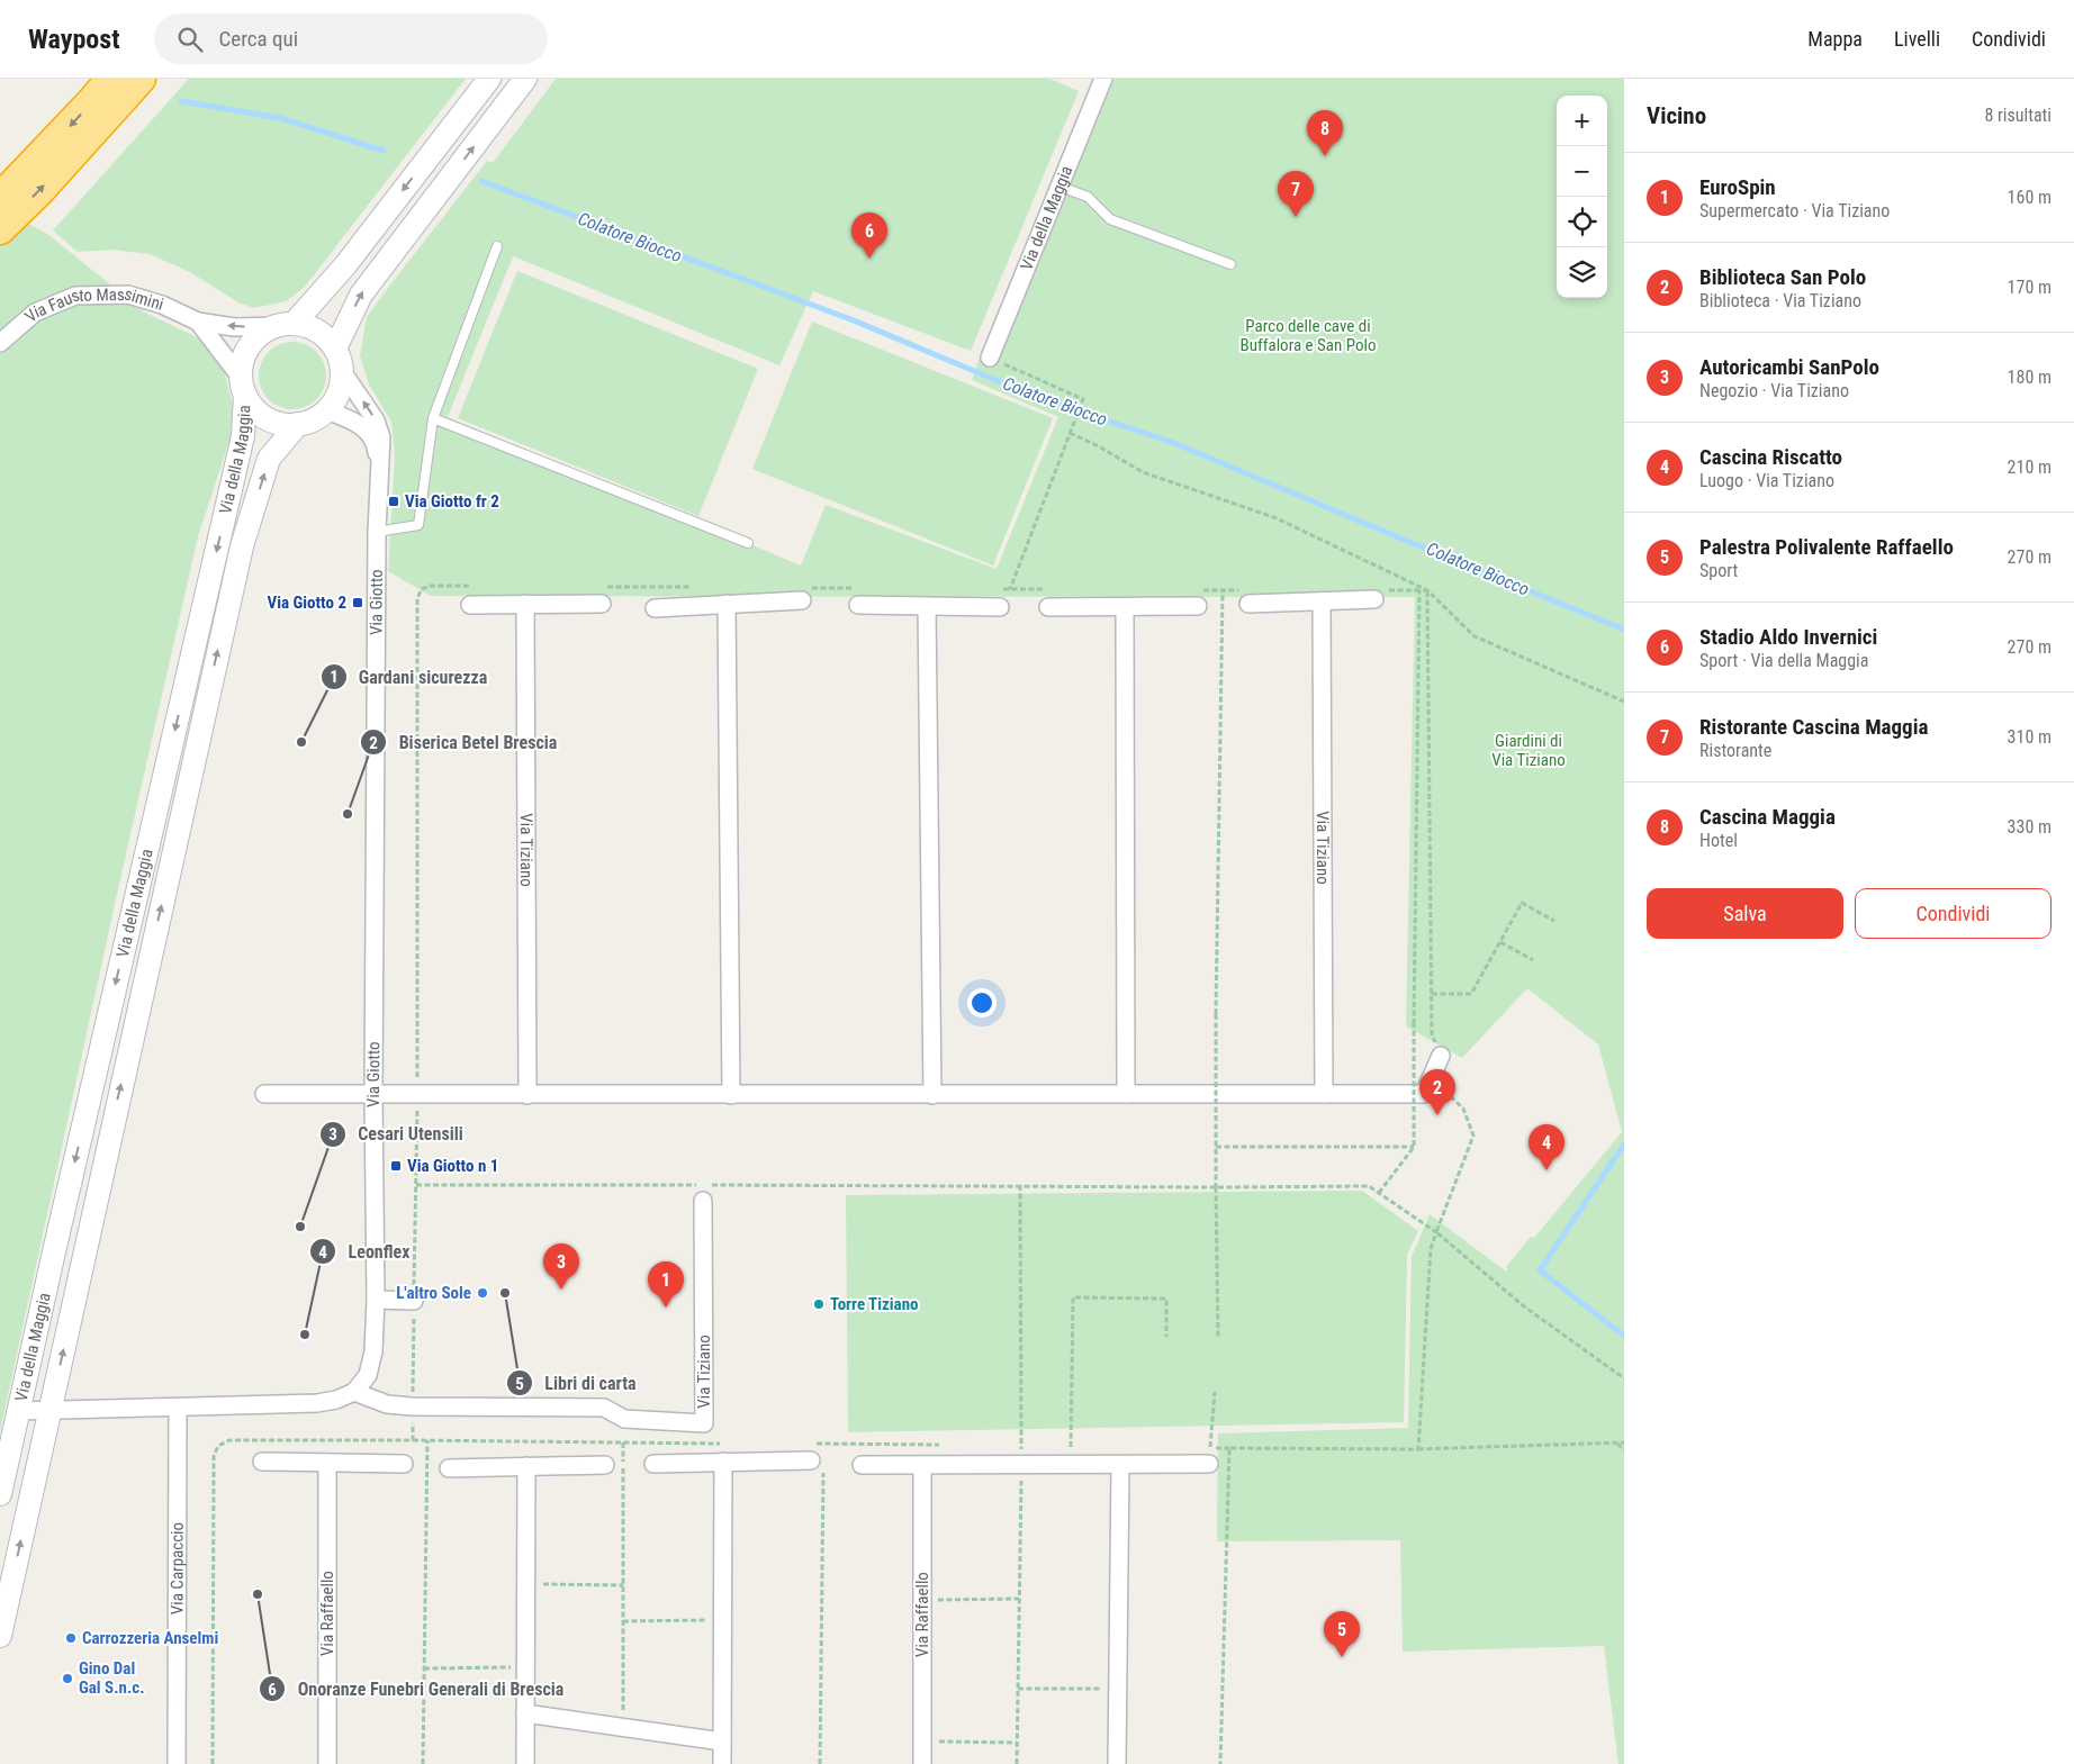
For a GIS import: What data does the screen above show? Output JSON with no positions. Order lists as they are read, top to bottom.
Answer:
{
  "streets": {
    "street": [
      "Via della Maggia",
      "Via Fausto Massimini",
      "Via Giotto",
      "Via Tiziano",
      "Via Carpaccio",
      "Via Raffaello"
    ]
  },
  "crossings": [
    ["Via della Maggia", "Via Fausto Massimini"],
    ["Via della Maggia", "Via Giotto"],
    ["Via Fausto Massimini", "Via Giotto"],
    ["Via Giotto", "Via Tiziano"]
  ],
  "water": ["Colatore Biocco"],
  "parks": ["Parco delle cave di Buffalora e San Polo", "Giardini di Via Tiziano"],
  "places": {
    "transit": ["Via Giotto fr 2", "Via Giotto 2", "Via Giotto n 1"],
    "other": [
      "Gardani sicurezza",
      "Biserica Betel Brescia",
      "Cesari Utensili",
      "L'altro Sole",
      "Libri di carta",
      "Torre Tiziano",
      "Leonflex",
      "Onoranze Funebri Generali di Brescia",
      "Carrozzeria Anselmi",
      "Gino Dal Gal S.n.c."
    ]
  },
  "page": {
    "header": "Waypost",
    "search": "Cerca qui",
    "nav": ["Mappa", "Livelli", "Condividi"],
    "heading": ["Vicino", "8 risultati"],
    "map_buttons": ["+", "−"],
    "pins": [
      "8",
      "7",
      "6",
      "2",
      "4",
      "3",
      "1",
      "5"
    ],
    "list": [
      {
        "mark": "1",
        "name": "EuroSpin",
        "note": "Supermercato · Via Tiziano",
        "value": "160 m"
      },
      {
        "mark": "2",
        "name": "Biblioteca San Polo",
        "note": "Biblioteca · Via Tiziano",
        "value": "170 m"
      },
      {
        "mark": "3",
        "name": "Autoricambi SanPolo",
        "note": "Negozio · Via Tiziano",
        "value": "180 m"
      },
      {
        "mark": "4",
        "name": "Cascina Riscatto",
        "note": "Luogo · Via Tiziano",
        "value": "210 m"
      },
      {
        "mark": "5",
        "name": "Palestra Polivalente Raffaello",
        "note": "Sport",
        "value": "270 m"
      },
      {
        "mark": "6",
        "name": "Stadio Aldo Invernici",
        "note": "Sport · Via della Maggia",
        "value": "270 m"
      },
      {
        "mark": "7",
        "name": "Ristorante Cascina Maggia",
        "note": "Ristorante",
        "value": "310 m"
      },
      {
        "mark": "8",
        "name": "Cascina Maggia",
        "note": "Hotel",
        "value": "330 m"
      }
    ],
    "buttons": ["Salva", "Condividi"]
  }
}
